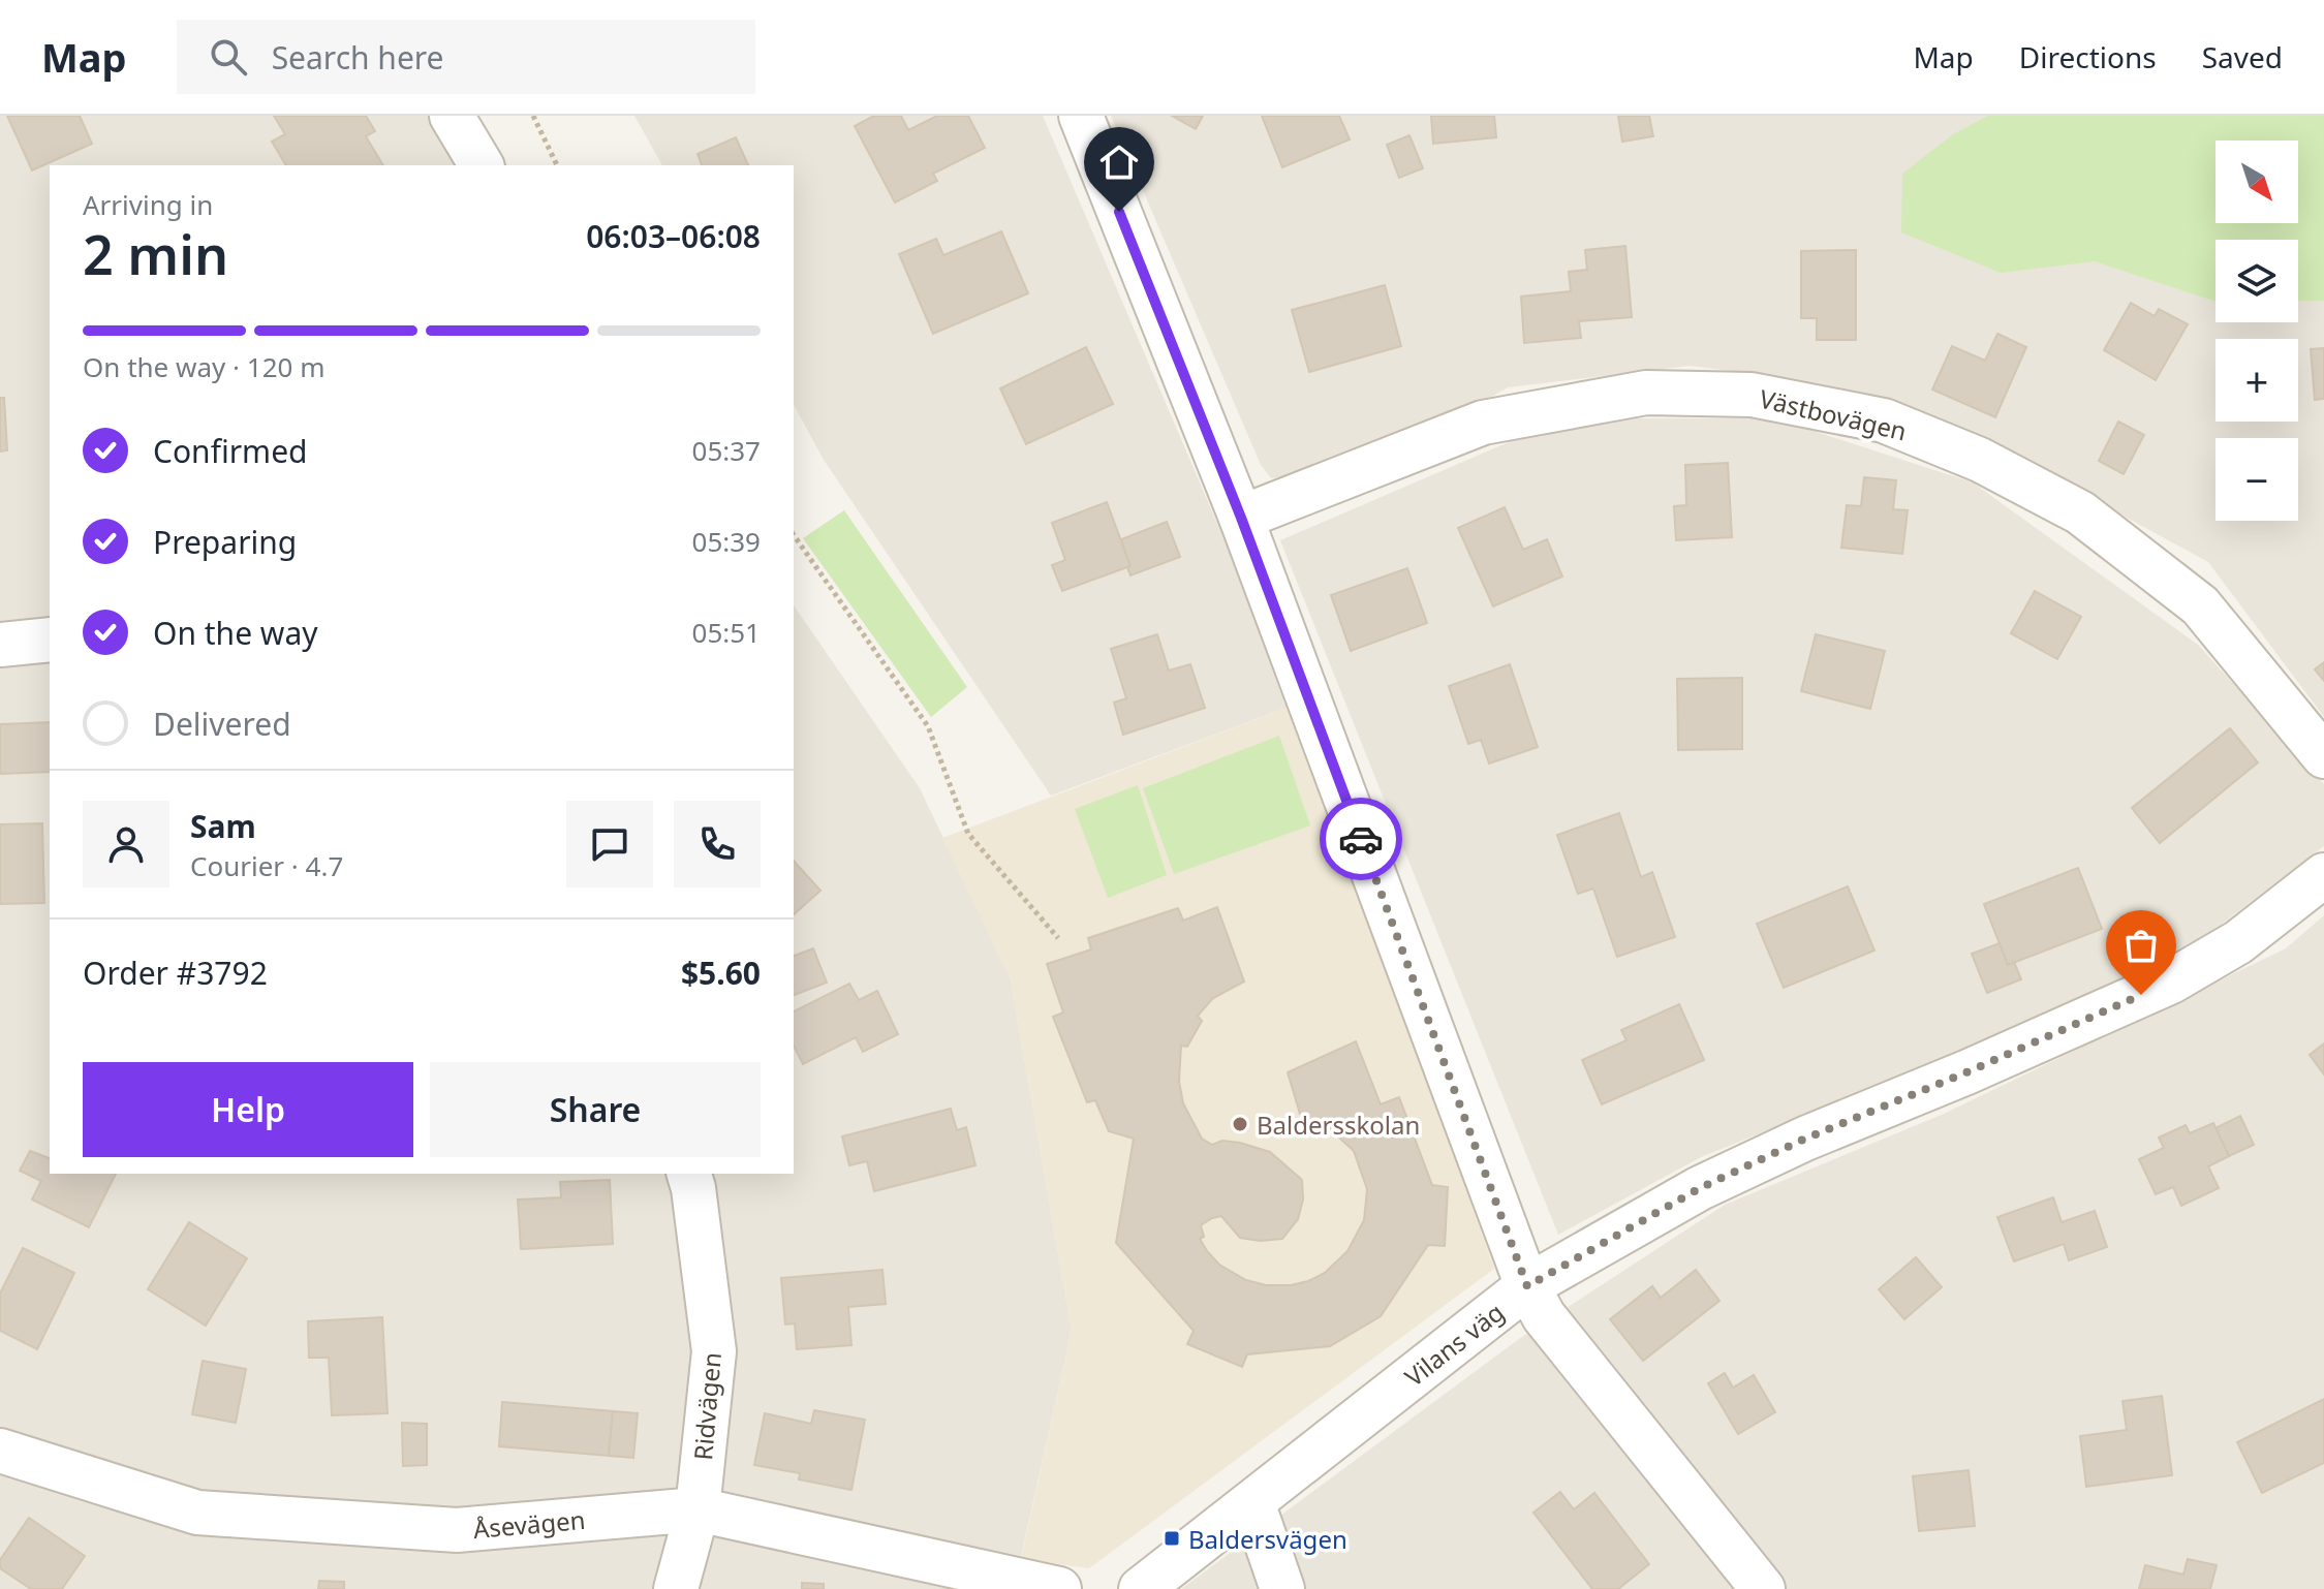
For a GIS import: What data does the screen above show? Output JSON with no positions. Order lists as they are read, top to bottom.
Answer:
{
  "streets": {
    "street": [
      "Västbovägen",
      "Vilans väg",
      "Ridvägen",
      "Åsevägen"
    ]
  },
  "crossings": [
    ["Ridvägen", "Åsevägen"]
  ],
  "places": {
    "other": ["Baldersskolan"],
    "transit": ["Baldersvägen"]
  },
  "north": "bottom right",
  "page": {
    "header": "Map",
    "search": "Search here",
    "nav": ["Map", "Directions", "Saved"],
    "map_buttons": ["+", "−"],
    "heading": ["2 min", "Arriving in", "06:03–06:08"],
    "panel": [
      "Sam",
      "Courier · 4.7",
      "Order #3792",
      "$5.60"
    ],
    "bar": "On the way · 120 m",
    "list": [
      ["Confirmed", "05:37"],
      ["Preparing", "05:39"],
      ["On the way", "05:51"],
      "Delivered"
    ],
    "buttons": ["Help", "Share"]
  }
}
